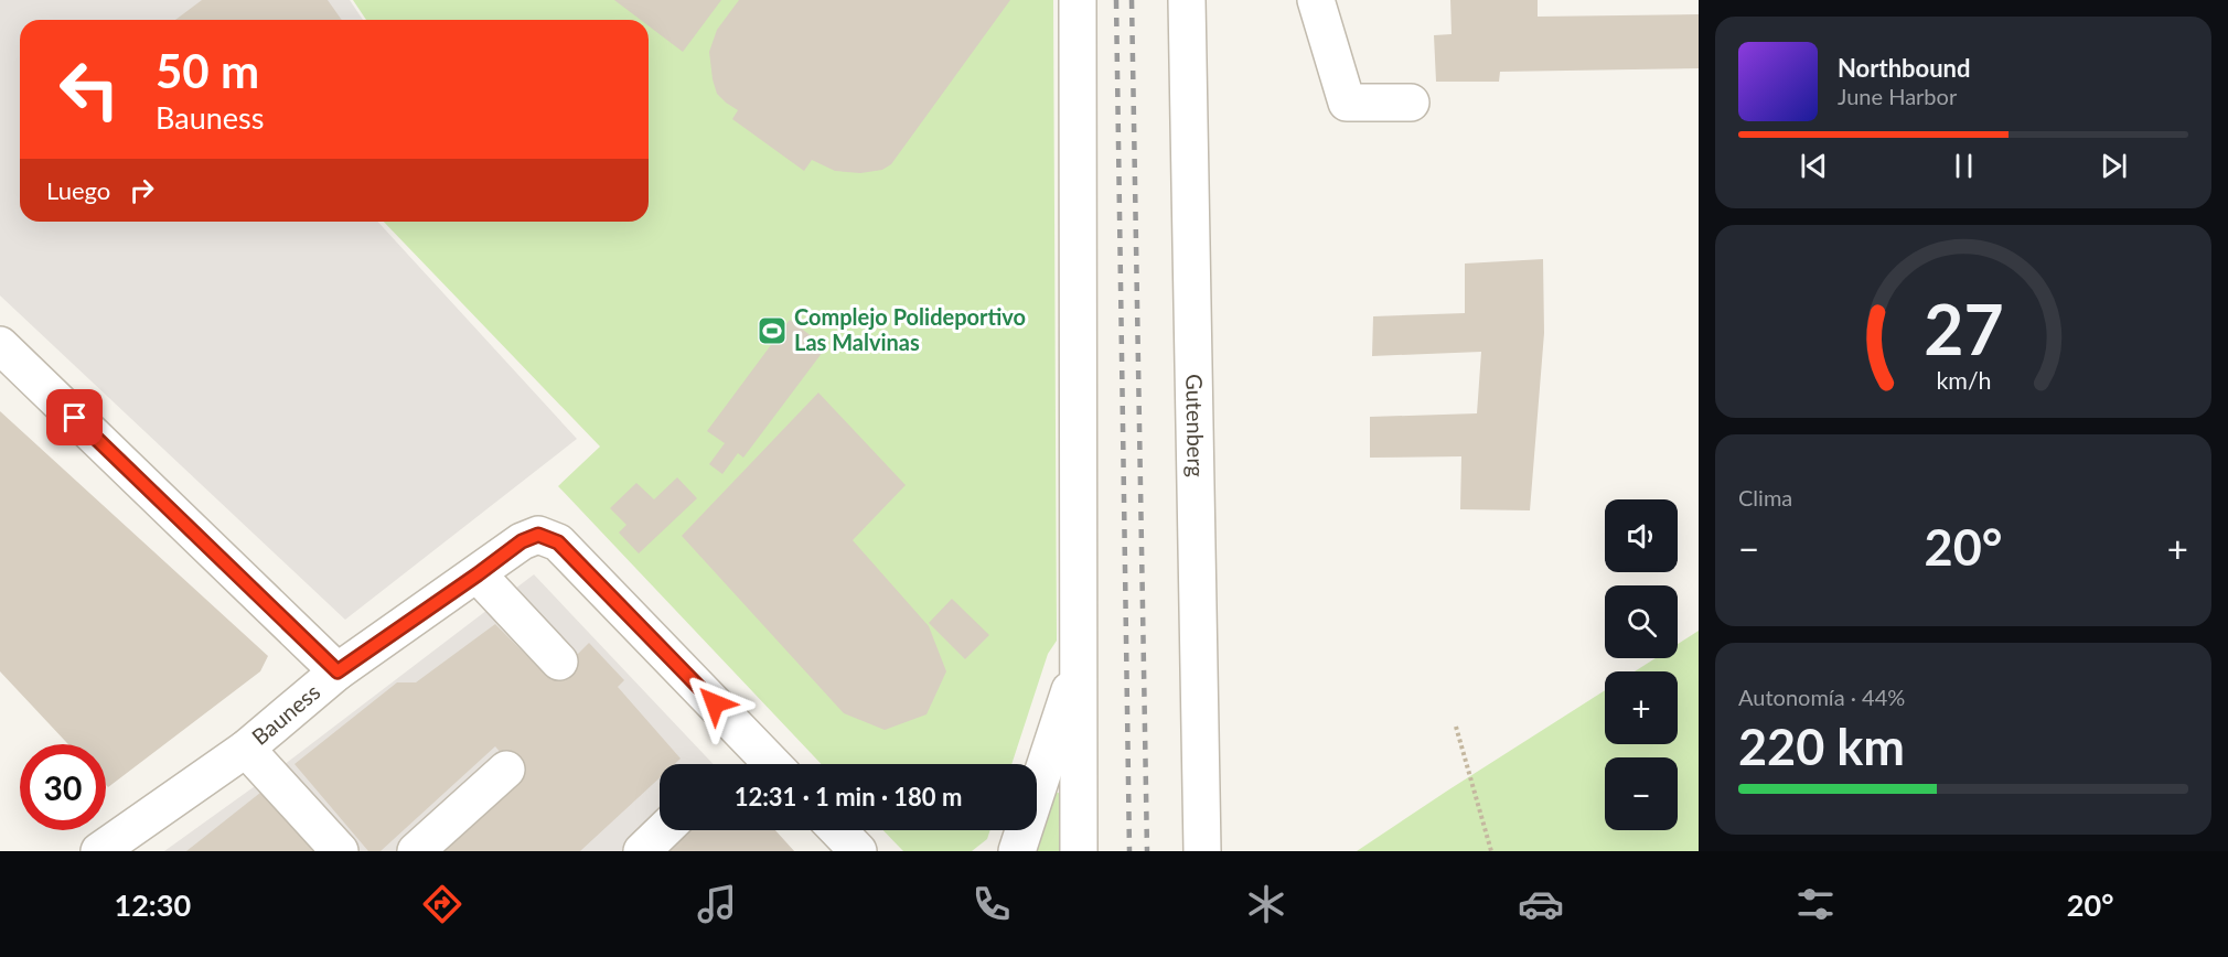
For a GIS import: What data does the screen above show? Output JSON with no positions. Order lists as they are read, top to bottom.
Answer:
{
  "streets": {
    "street": ["Gutenberg", "Bauness"]
  },
  "places": {
    "sports": ["Complejo Polideportivo Las Malvinas"]
  },
  "page": {
    "turn": ["50 m", "Bauness"],
    "song": ["Northbound", "June Harbor"],
    "then": "Luego",
    "tile": [
      "Clima",
      ["Autonomía · 44%", "220 km"]
    ],
    "map_buttons": ["+", "−"],
    "heat": ["−", "20°", "+"],
    "limit": "30",
    "trip": "12:31 · 1 min · 180 m",
    "tabs": ["12:30", "20°"],
    "gauge": ["27", "km/h"]
  }
}
